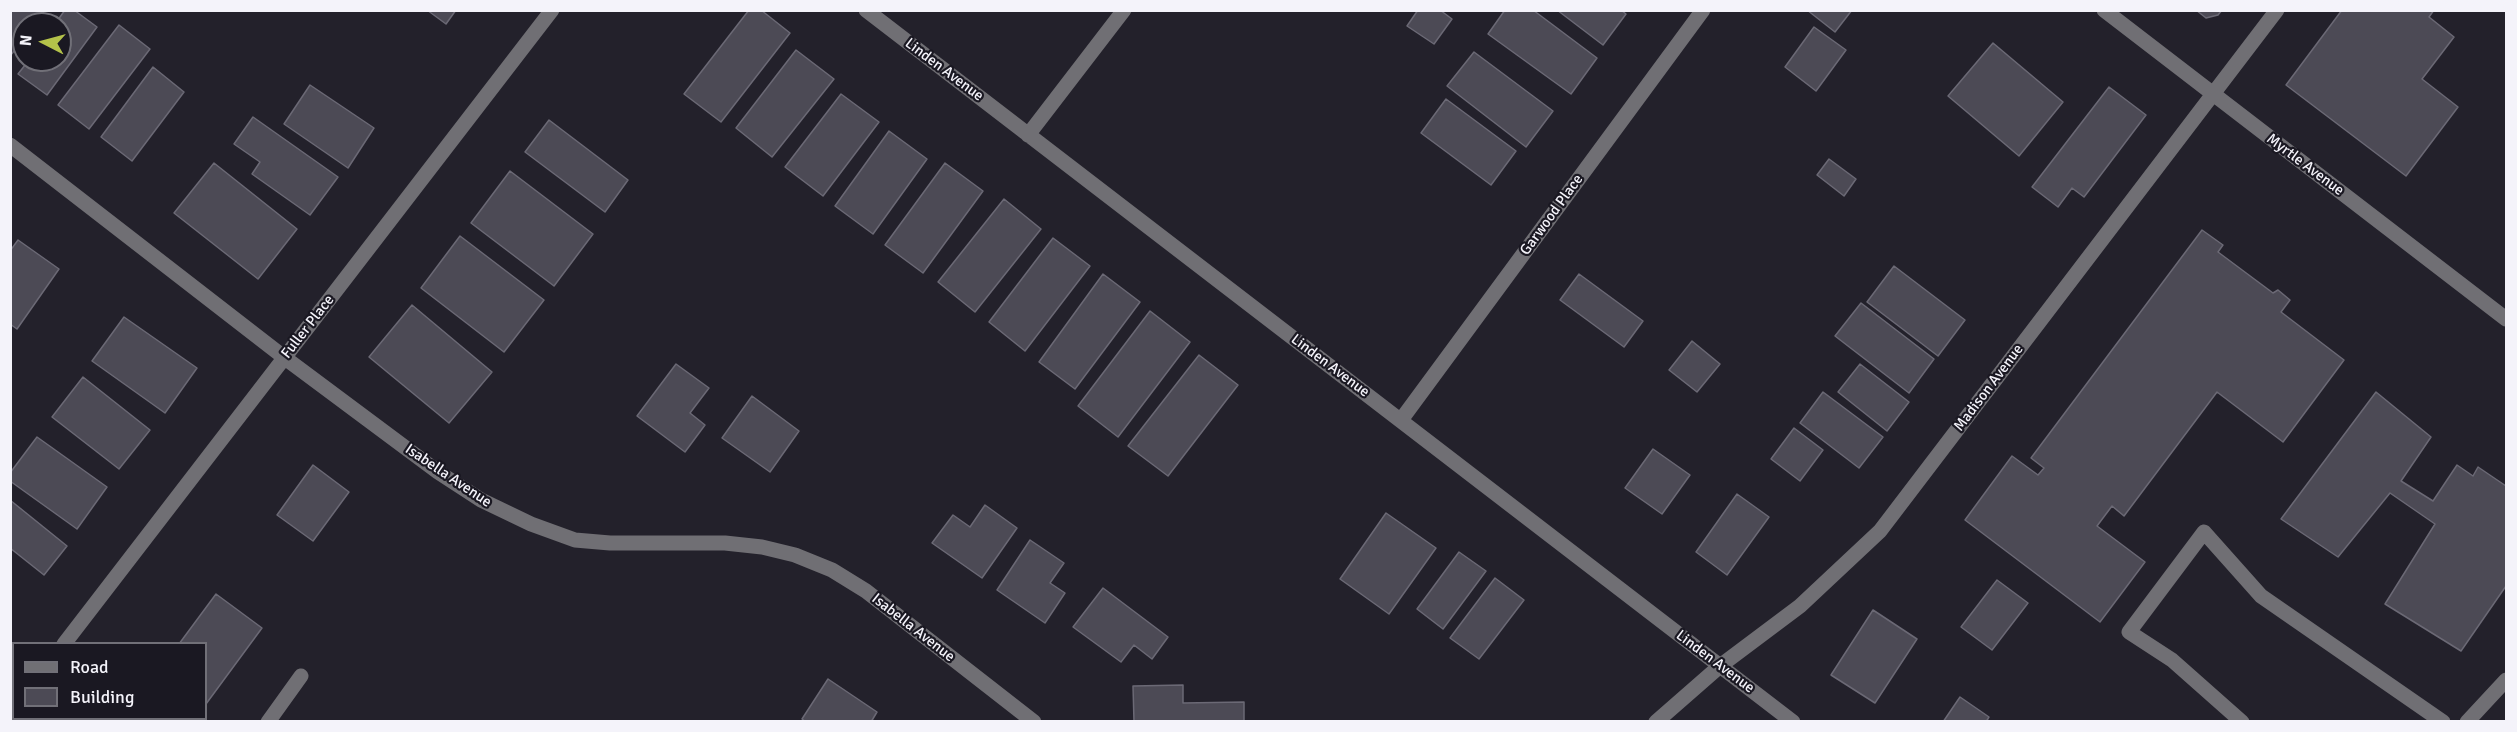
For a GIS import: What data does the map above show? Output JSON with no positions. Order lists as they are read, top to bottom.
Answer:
{
  "streets": {
    "street": [
      "Linden Avenue",
      "Myrtle Avenue",
      "Garwood Place",
      "Fuller Place",
      "Madison Avenue",
      "Isabella Avenue"
    ]
  },
  "crossings": [
    ["Linden Avenue", "Garwood Place"],
    ["Linden Avenue", "Madison Avenue"],
    ["Myrtle Avenue", "Madison Avenue"],
    ["Fuller Place", "Isabella Avenue"]
  ],
  "legend": ["Road", "Building"],
  "north": "left"
}
